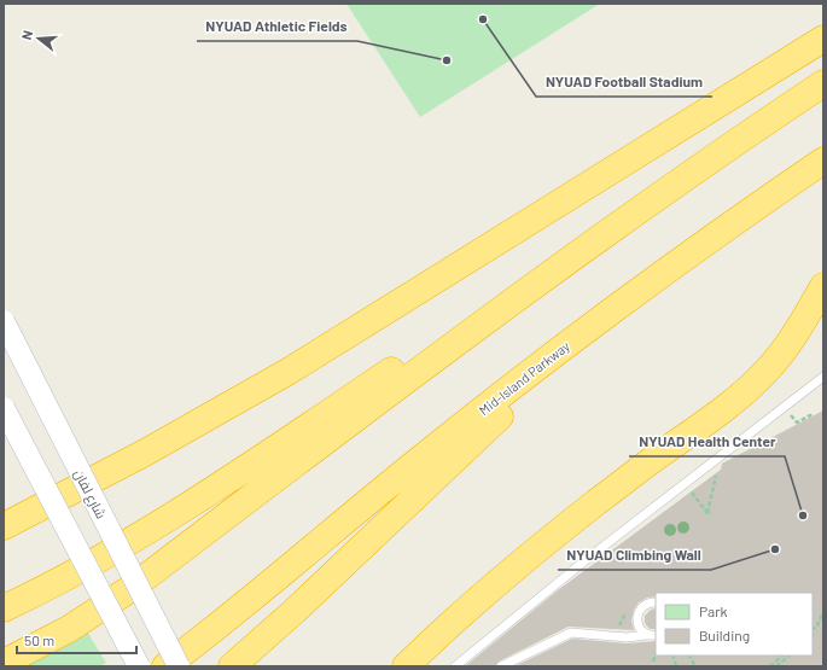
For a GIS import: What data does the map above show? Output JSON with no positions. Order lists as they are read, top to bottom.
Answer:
{
  "streets": {
    "highway": ["Mid-Island Parkway"],
    "street": ["شارع لفان"]
  },
  "places": [
    "NYUAD Football Stadium",
    "NYUAD Athletic Fields",
    "NYUAD Health Center",
    "NYUAD Climbing Wall"
  ],
  "legend": ["Park", "Building"],
  "scale_bar": "50 m",
  "north": "left"
}
